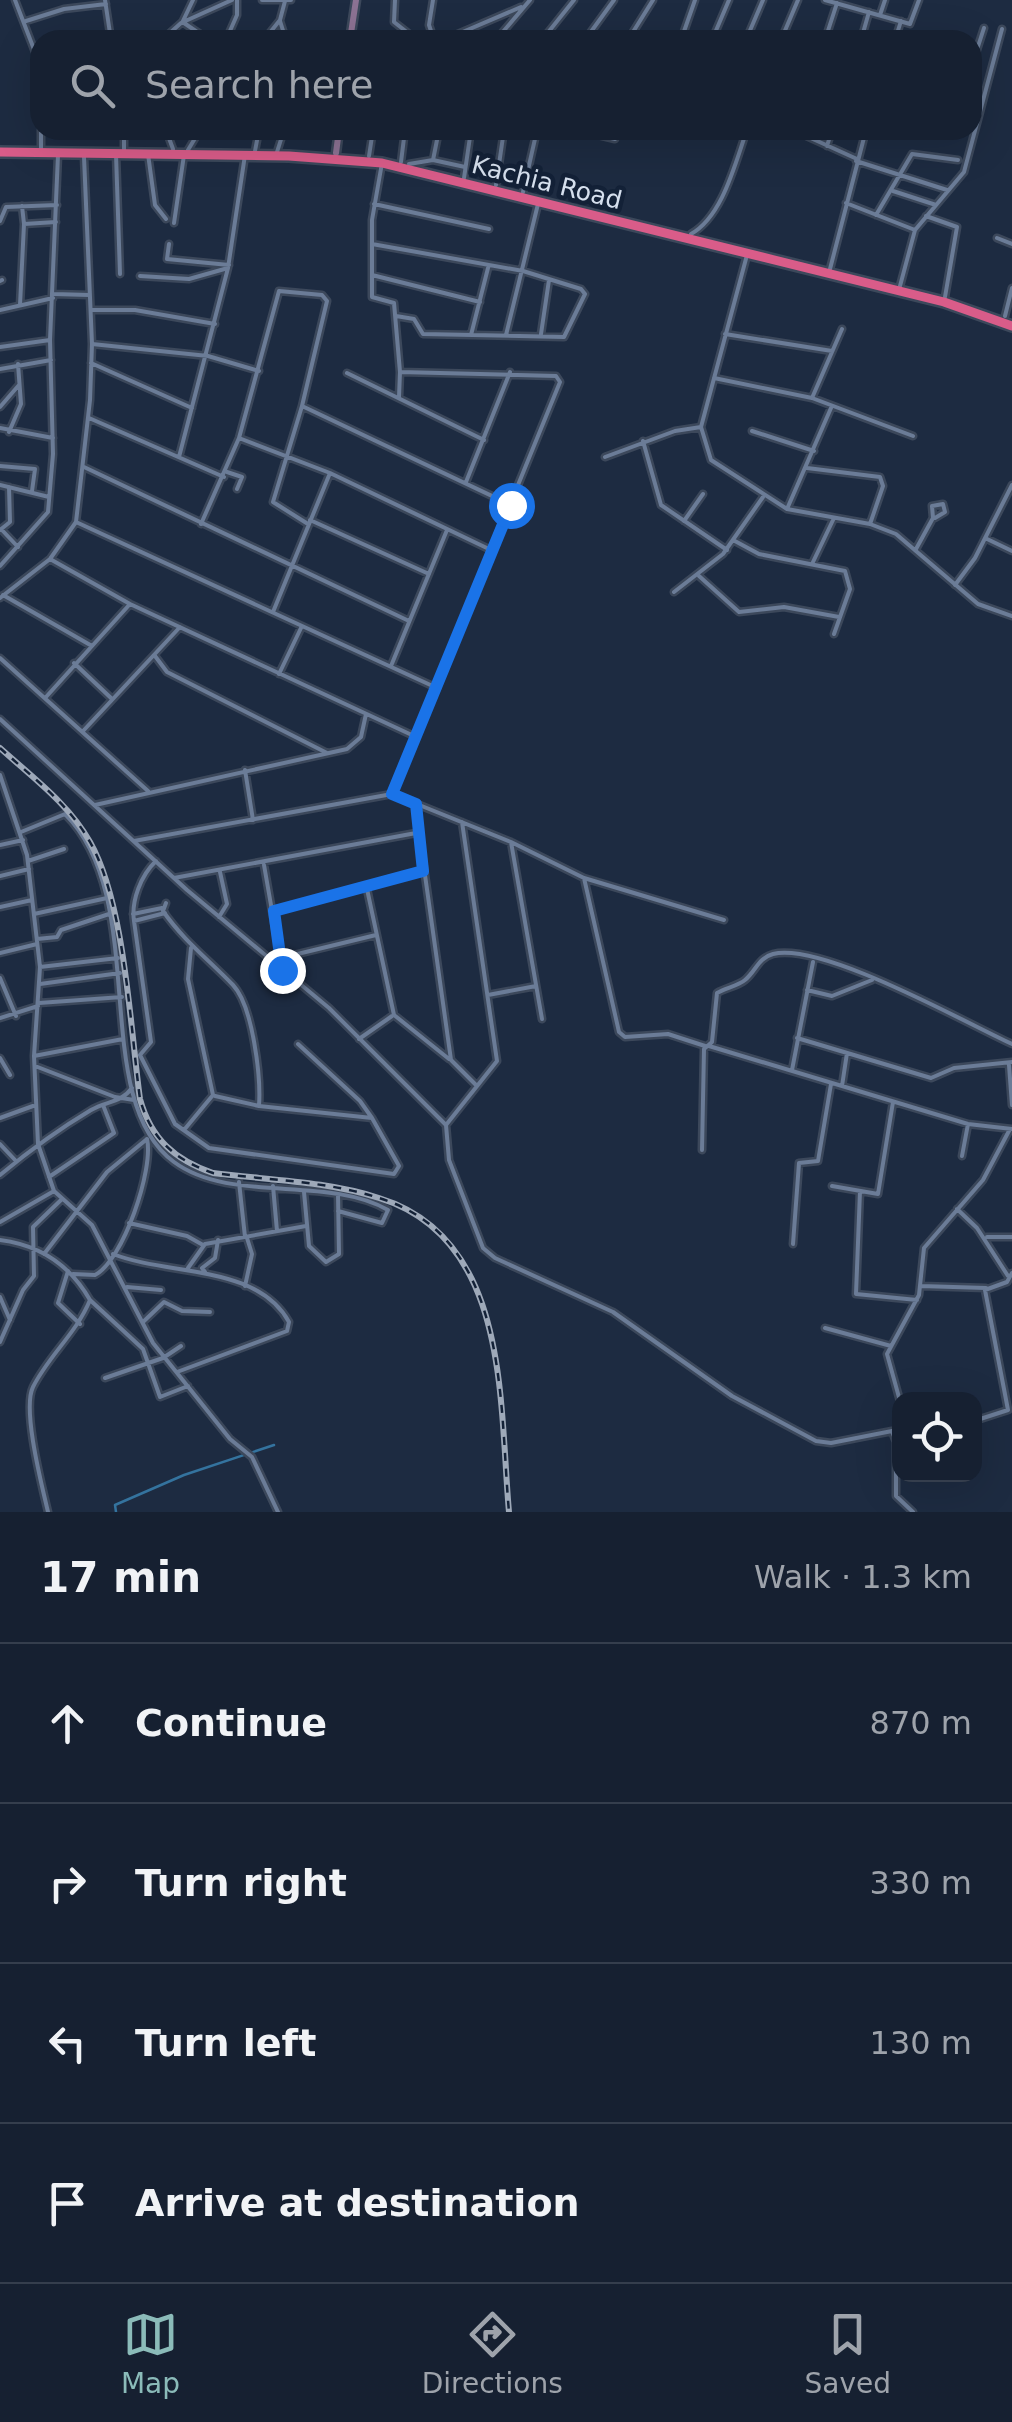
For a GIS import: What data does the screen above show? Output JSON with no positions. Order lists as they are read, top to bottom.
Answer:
{
  "streets": {
    "highway": ["Kachia Road"]
  },
  "page": {
    "search": "Search here",
    "heading": ["17 min", "Walk · 1.3 km"],
    "list": [
      ["Continue", "870 m"],
      ["Turn right", "330 m"],
      ["Turn left", "130 m"],
      "Arrive at destination"
    ],
    "nav": ["Map", "Directions", "Saved"]
  }
}
